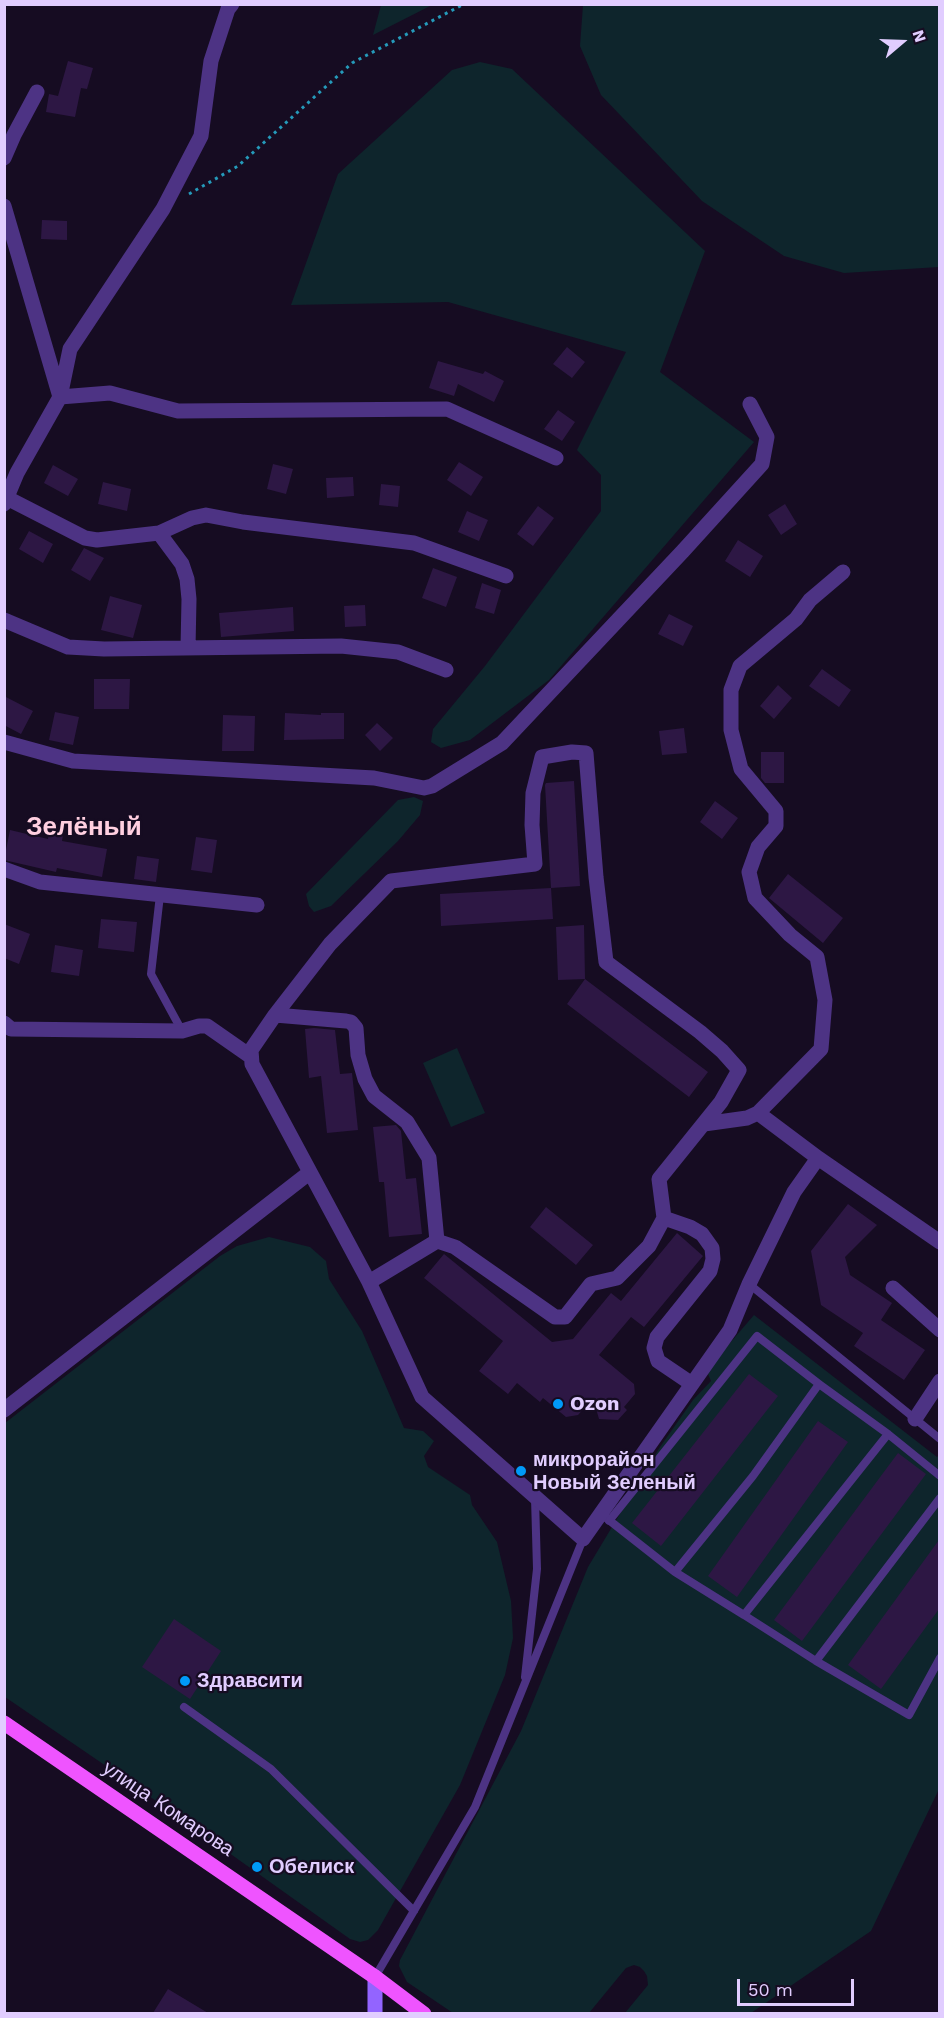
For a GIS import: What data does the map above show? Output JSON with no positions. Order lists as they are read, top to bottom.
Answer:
{
  "streets": {
    "main road": ["улица Комарова"]
  },
  "districts": ["Зелёный"],
  "places": [
    "Ozon",
    "микрорайон Новый Зеленый",
    "Здравсити",
    "Обелиск"
  ],
  "scale_bar": "50 m",
  "north": "right"
}
